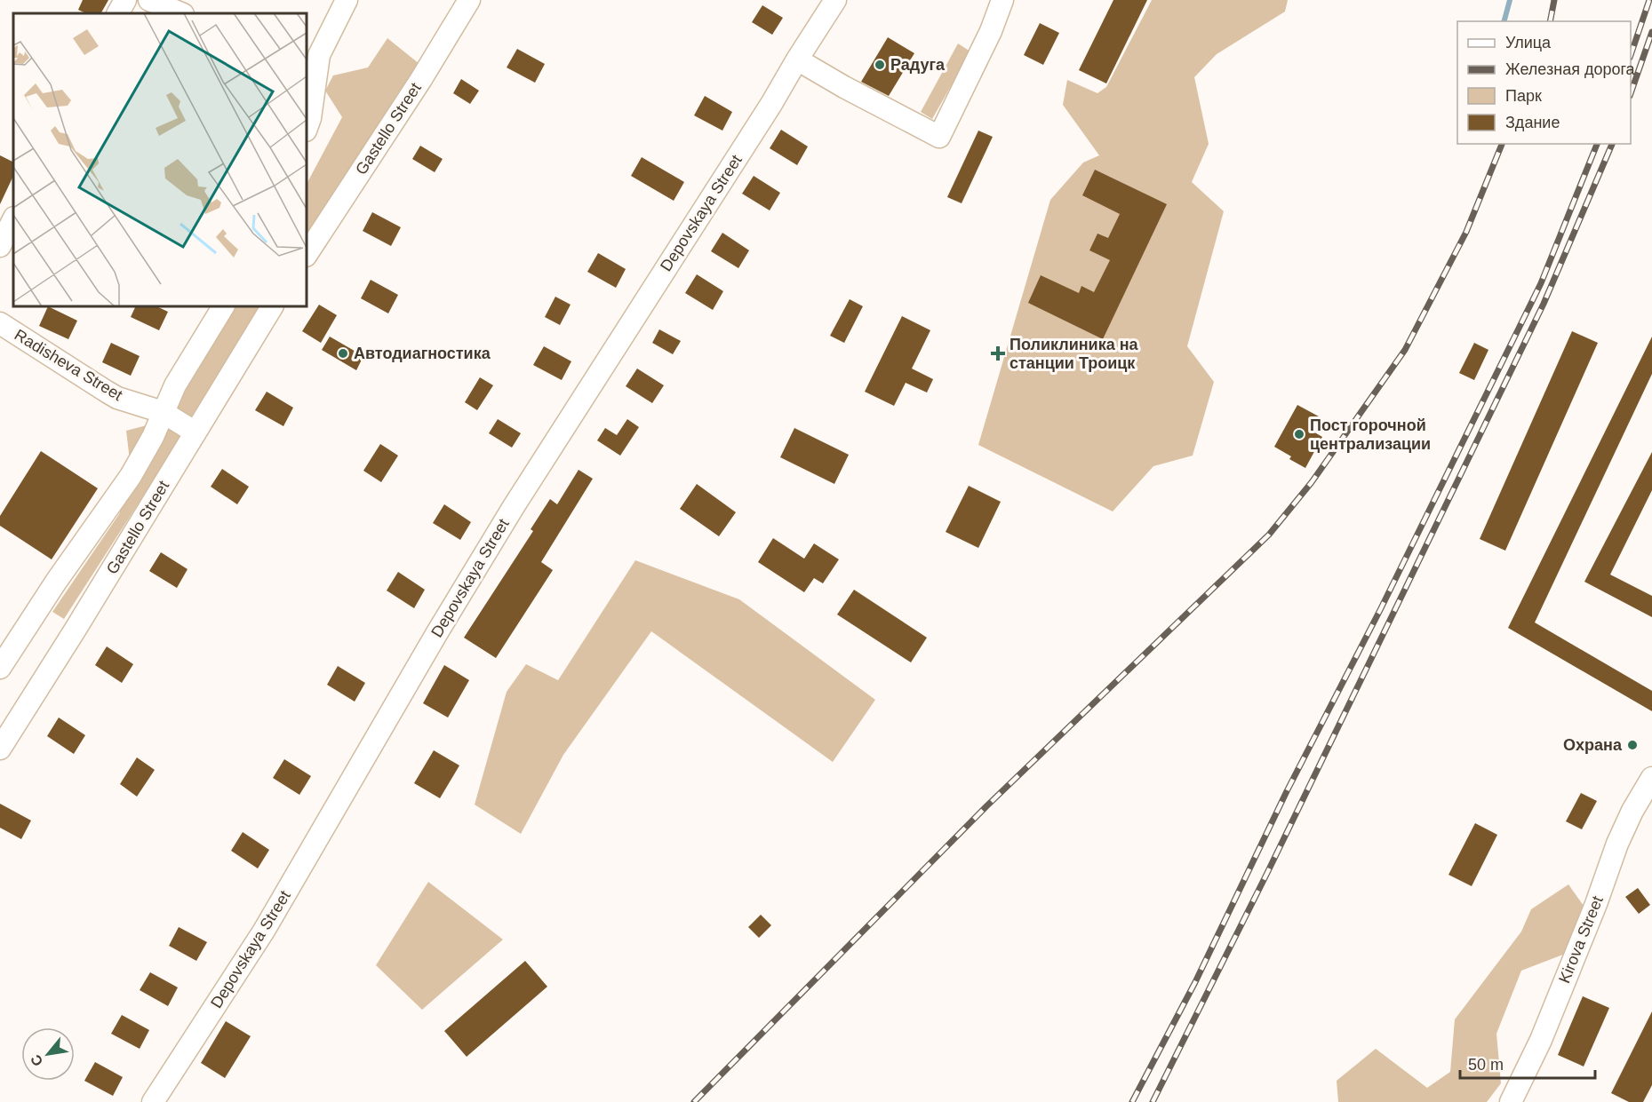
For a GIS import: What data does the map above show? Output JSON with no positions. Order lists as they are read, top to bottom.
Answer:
{
  "streets": {
    "street": [
      "Gastello Street",
      "Depovskaya Street",
      "Radisheva Street",
      "Kirova Street"
    ]
  },
  "crossings": [
    ["Gastello Street", "Radisheva Street"]
  ],
  "places": {
    "other": [
      "Радуга",
      "Автодиагностика",
      "Пост горочной централизации",
      "Охрана"
    ],
    "health": ["Поликлиника на станции Троицк"]
  },
  "legend": [
    "Улица",
    "Железная дорога",
    "Парк",
    "Здание"
  ],
  "scale_bar": "50 m",
  "north": "bottom left"
}
